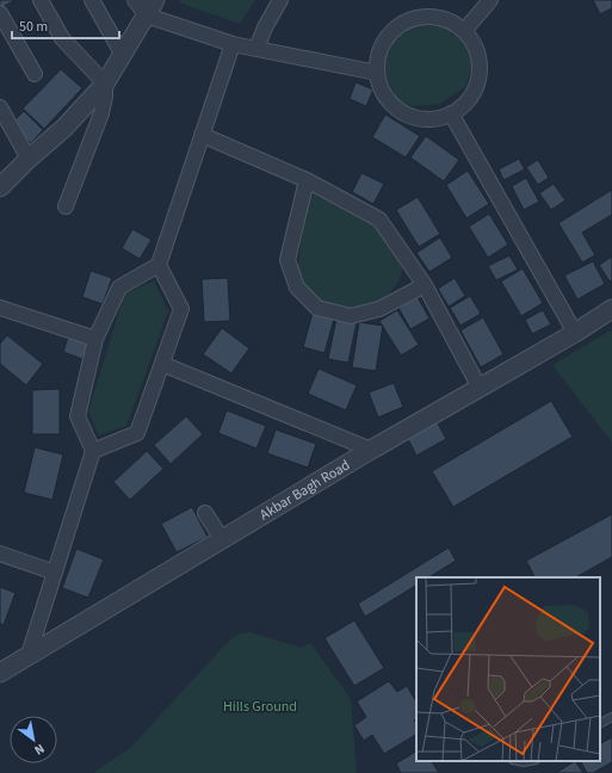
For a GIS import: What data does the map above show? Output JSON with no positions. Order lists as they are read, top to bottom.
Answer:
{
  "streets": {
    "street": ["Akbar Bagh Road"]
  },
  "parks": ["Hills Ground"],
  "scale_bar": "50 m",
  "north": "bottom right"
}
